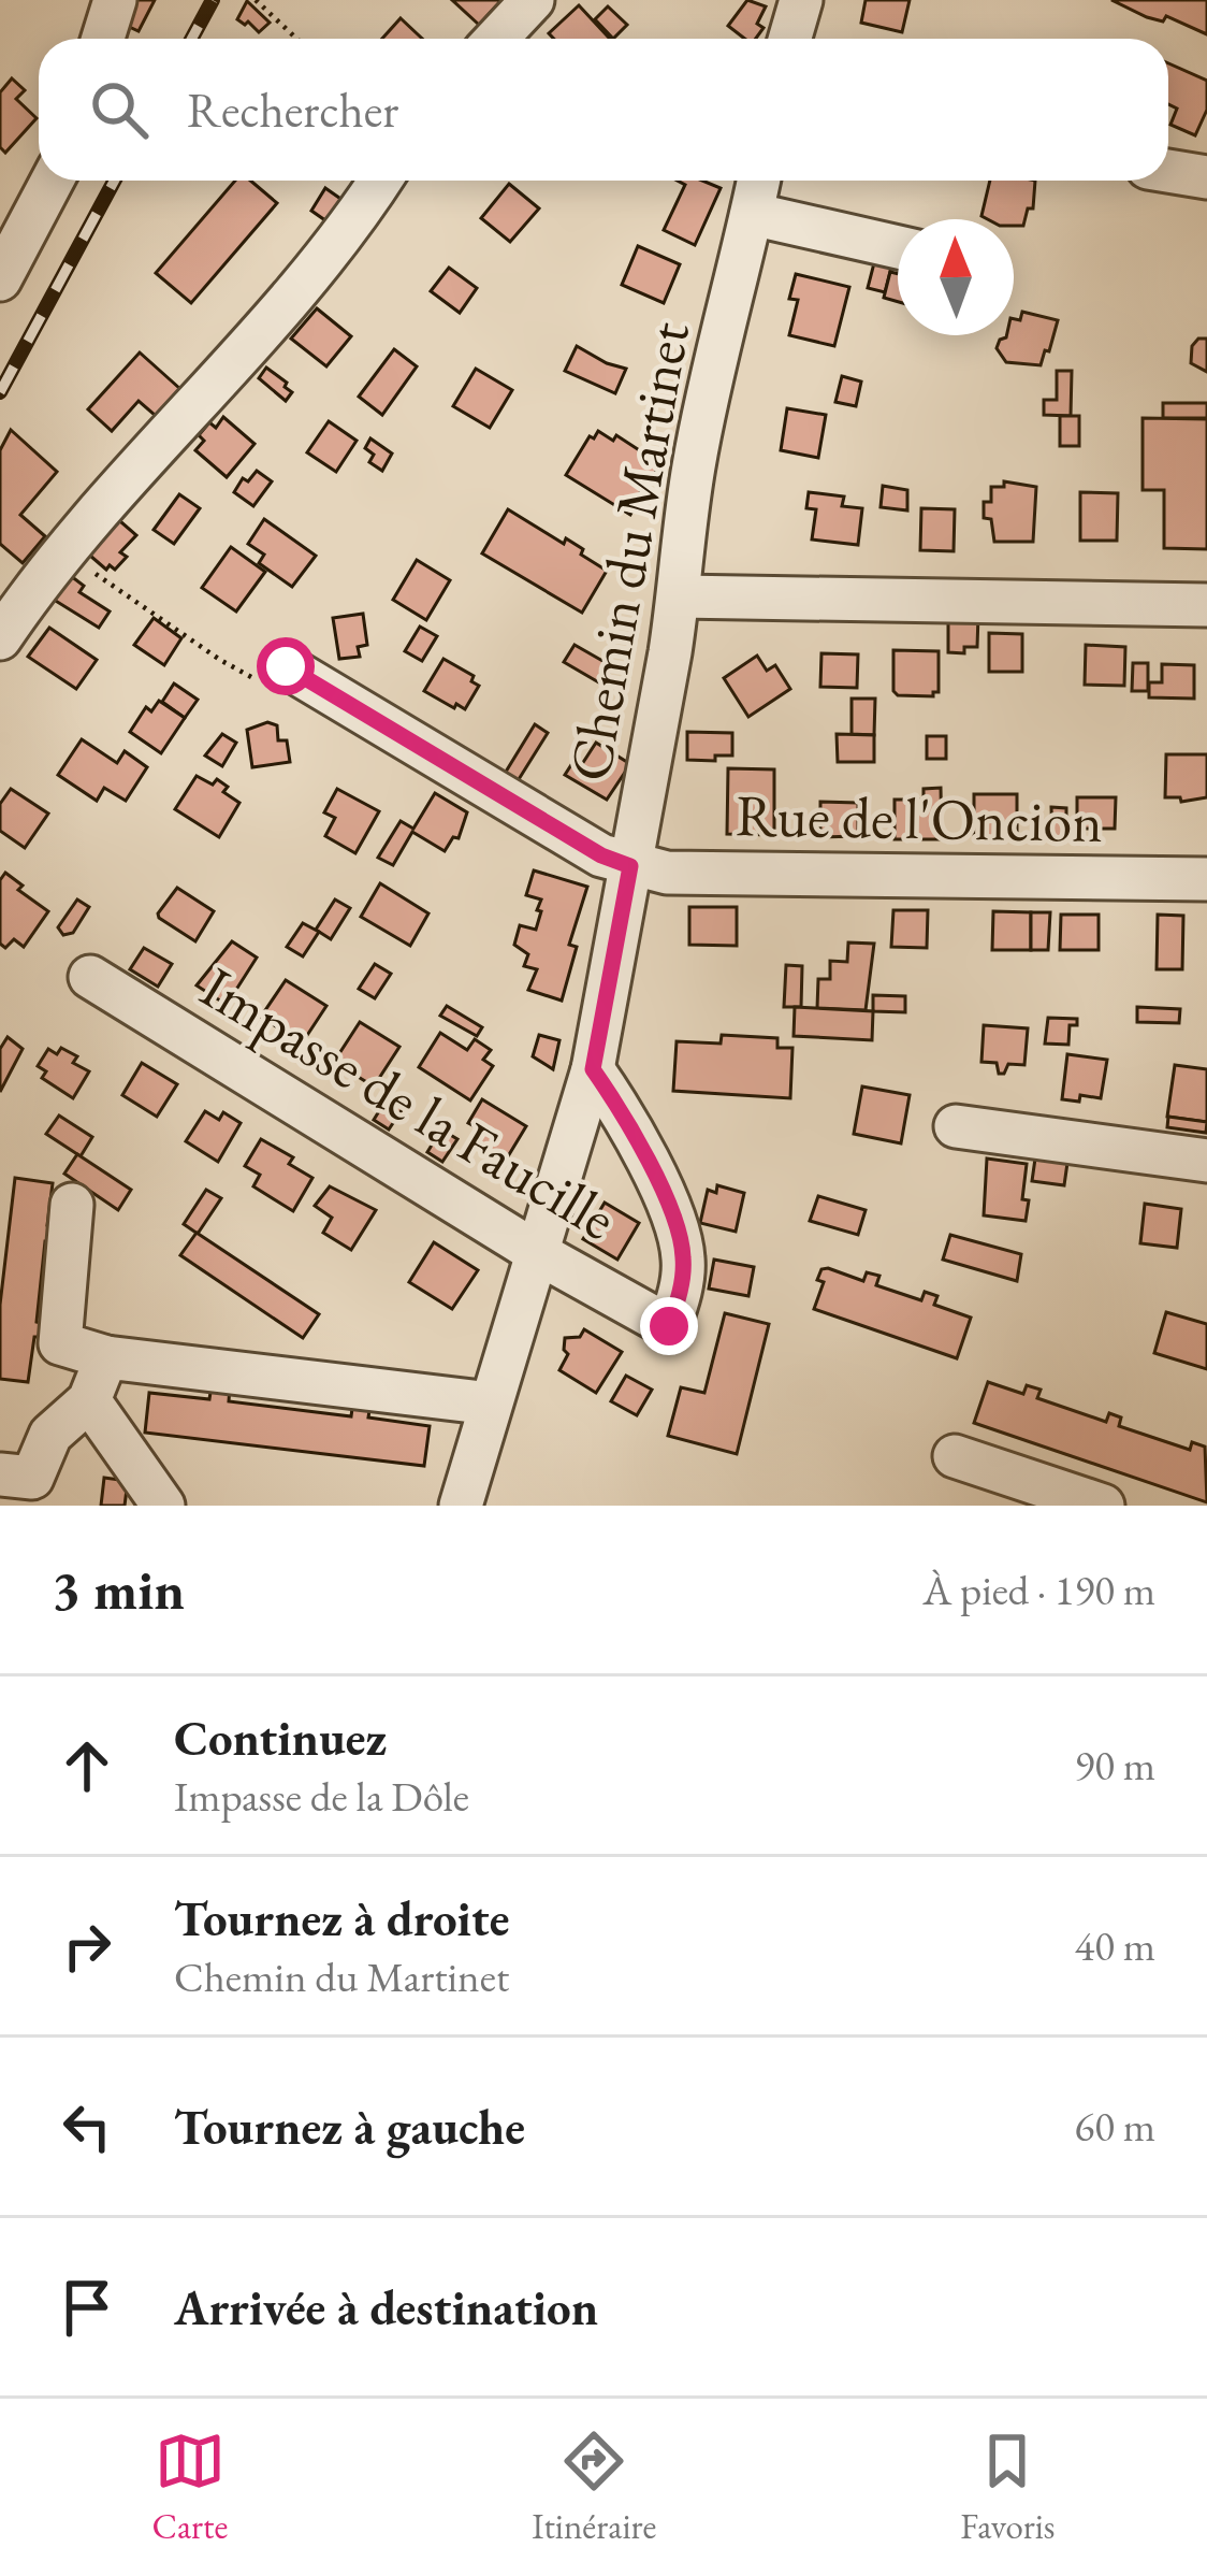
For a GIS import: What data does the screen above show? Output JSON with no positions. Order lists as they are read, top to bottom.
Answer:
{
  "streets": {
    "street": ["Chemin du Martinet", "Rue de l'Oncion", "Impasse de la Faucille"]
  },
  "crossings": [
    ["Chemin du Martinet", "Rue de l'Oncion"],
    ["Chemin du Martinet", "Impasse de la Faucille"]
  ],
  "north": "top",
  "page": {
    "search": "Rechercher",
    "heading": ["3 min", "À pied · 190 m"],
    "list": [
      ["Continuez", "Impasse de la Dôle", "90 m"],
      ["Tournez à droite", "Chemin du Martinet", "40 m"],
      ["Tournez à gauche", "60 m"],
      "Arrivée à destination"
    ],
    "nav": ["Carte", "Itinéraire", "Favoris"]
  }
}
